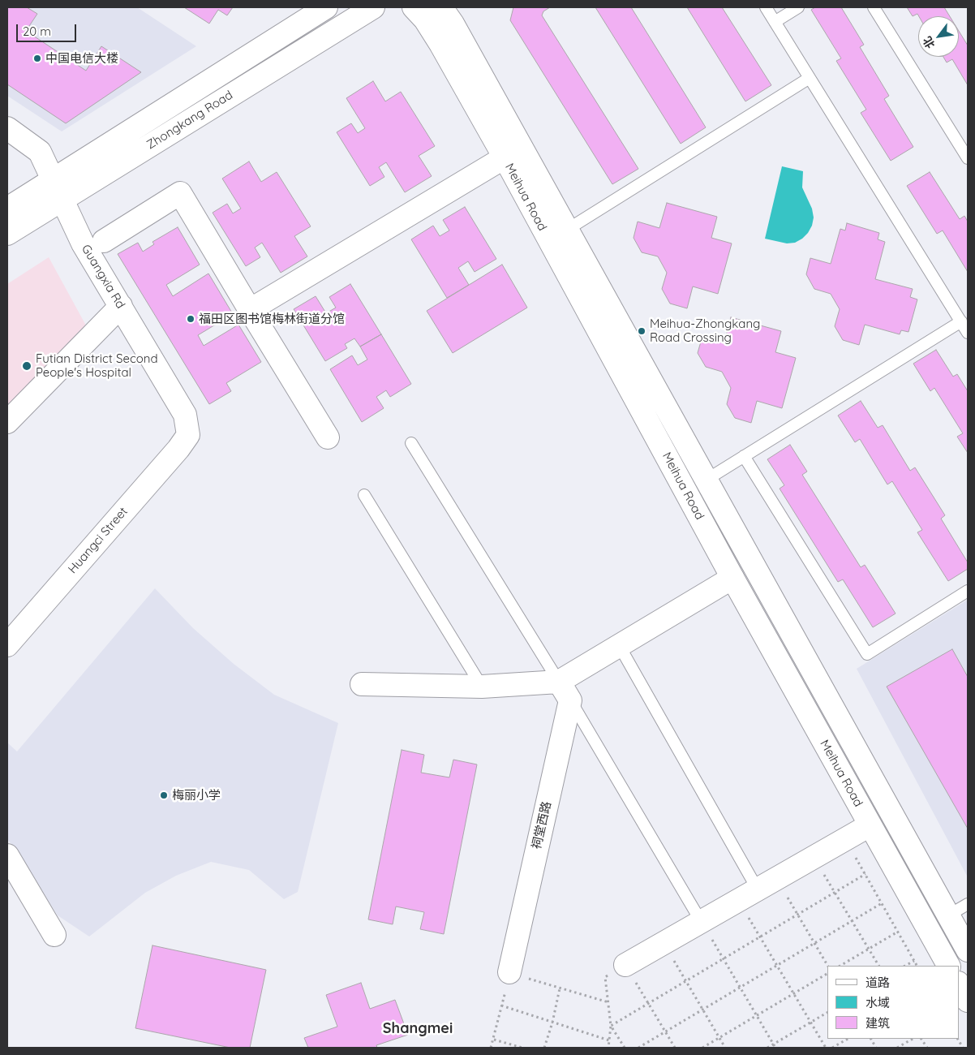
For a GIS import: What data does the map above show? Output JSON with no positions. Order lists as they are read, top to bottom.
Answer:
{
  "streets": {
    "main road": [
      "Zhongkang Road",
      "Meihua Road",
      "Guangxia Rd",
      "Huangci Street",
      "祠堂西路"
    ]
  },
  "crossings": [
    ["Zhongkang Road", "Guangxia Rd"],
    ["Guangxia Rd", "Huangci Street"]
  ],
  "districts": ["Shangmei"],
  "places": [
    "中国电信大楼",
    "福田区图书馆梅林街道分馆",
    "Meihua-Zhongkang Road Crossing",
    "Futian District Second People's Hospital",
    "梅丽小学"
  ],
  "legend": ["道路", "水域", "建筑"],
  "scale_bar": "20 m",
  "north": "bottom left"
}
